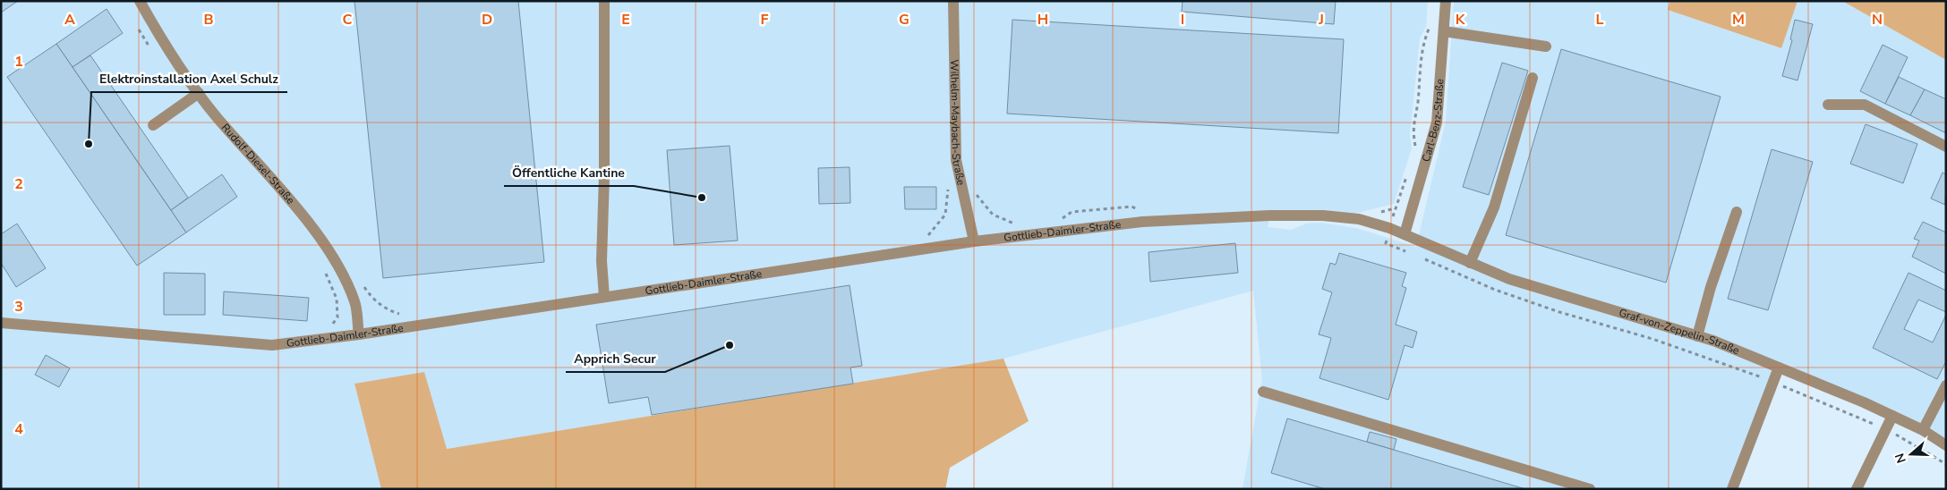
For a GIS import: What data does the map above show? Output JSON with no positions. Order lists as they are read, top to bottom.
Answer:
{
  "streets": {
    "street": [
      "Carl-Benz-Straße",
      "Wilhelm-Maybach-Straße",
      "Rudolf-Diesel-Straße",
      "Gottlieb-Daimler-Straße",
      "Graf-von-Zeppelin-Straße"
    ]
  },
  "crossings": [
    ["Carl-Benz-Straße", "Gottlieb-Daimler-Straße"],
    ["Carl-Benz-Straße", "Graf-von-Zeppelin-Straße"],
    ["Wilhelm-Maybach-Straße", "Gottlieb-Daimler-Straße"],
    ["Rudolf-Diesel-Straße", "Gottlieb-Daimler-Straße"],
    ["Gottlieb-Daimler-Straße", "Graf-von-Zeppelin-Straße"]
  ],
  "places": ["Elektroinstallation Axel Schulz", "Öffentliche Kantine", "Apprich Secur"],
  "north": "left",
  "grid": {
    "columns": [
      "A",
      "B",
      "C",
      "D",
      "E",
      "F",
      "G",
      "H",
      "I",
      "J",
      "K",
      "L",
      "M",
      "N"
    ],
    "rows": [
      "1",
      "2",
      "3",
      "4"
    ]
  }
}
